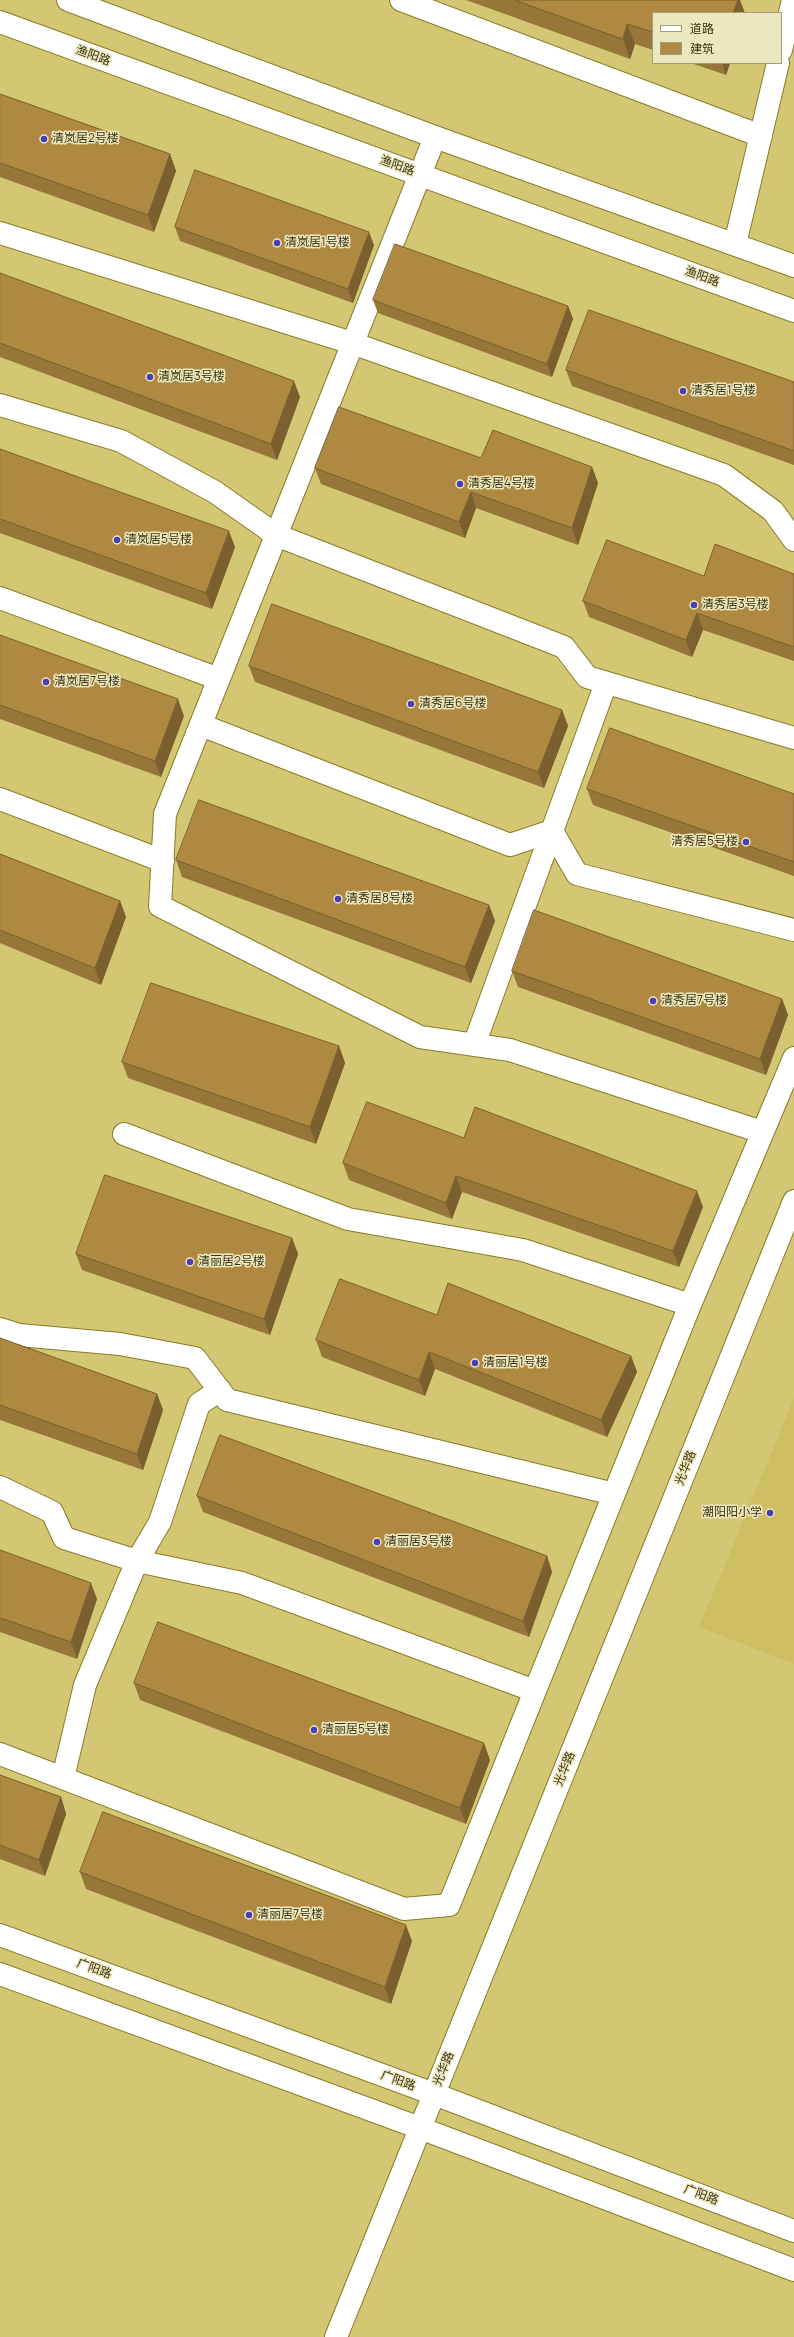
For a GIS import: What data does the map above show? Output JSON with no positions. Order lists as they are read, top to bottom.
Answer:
{
  "streets": {
    "street": ["渔阳路", "光华路", "广阳路"]
  },
  "crossings": [
    ["光华路", "广阳路"]
  ],
  "places": [
    "清岚居2号楼",
    "清岚居1号楼",
    "清岚居3号楼",
    "清秀居1号楼",
    "清秀居4号楼",
    "清岚居5号楼",
    "清秀居3号楼",
    "清岚居7号楼",
    "清秀居6号楼",
    "清秀居5号楼",
    "清秀居8号楼",
    "清秀居7号楼",
    "清丽居2号楼",
    "清丽居1号楼",
    "潮阳阳小学",
    "清丽居3号楼",
    "清丽居5号楼",
    "清丽居7号楼"
  ],
  "legend": ["道路", "建筑"]
}
